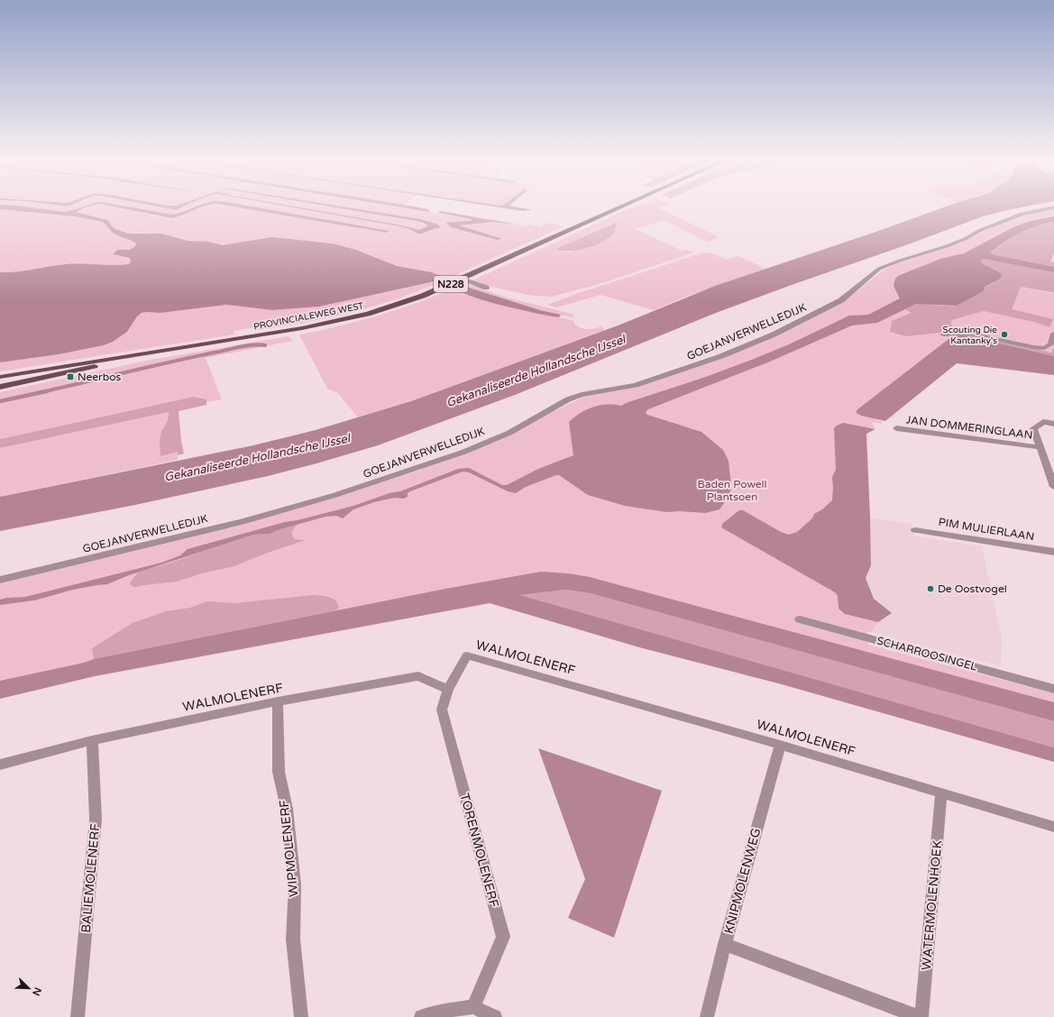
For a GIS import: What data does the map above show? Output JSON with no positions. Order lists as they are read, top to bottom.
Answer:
{
  "streets": {
    "main road": ["N228", "PROVINCIALEWEG WEST"],
    "street": [
      "GOEJANVERWELLEDIJK",
      "JAN DOMMERINGLAAN",
      "PIM MULIERLAAN",
      "SCHARROOSINGEL",
      "WALMOLENERF",
      "WIPMOLENERF",
      "TORENMOLENERF",
      "BALIEMOLENERF",
      "KNIPMOLENWEG",
      "WATERMOLENHOEK"
    ]
  },
  "crossings": [
    ["WALMOLENERF", "WIPMOLENERF"],
    ["WALMOLENERF", "TORENMOLENERF"],
    ["WALMOLENERF", "BALIEMOLENERF"],
    ["WALMOLENERF", "KNIPMOLENWEG"],
    ["WALMOLENERF", "WATERMOLENHOEK"],
    ["KNIPMOLENWEG", "WATERMOLENHOEK"]
  ],
  "water": ["Gekanaliseerde Hollandsche IJssel"],
  "parks": ["Baden Powell Plantsoen"],
  "places": {
    "other": ["Scouting Die Kantanky's", "De Oostvogel"],
    "transit": ["Neerbos"]
  },
  "north": "bottom right"
}
